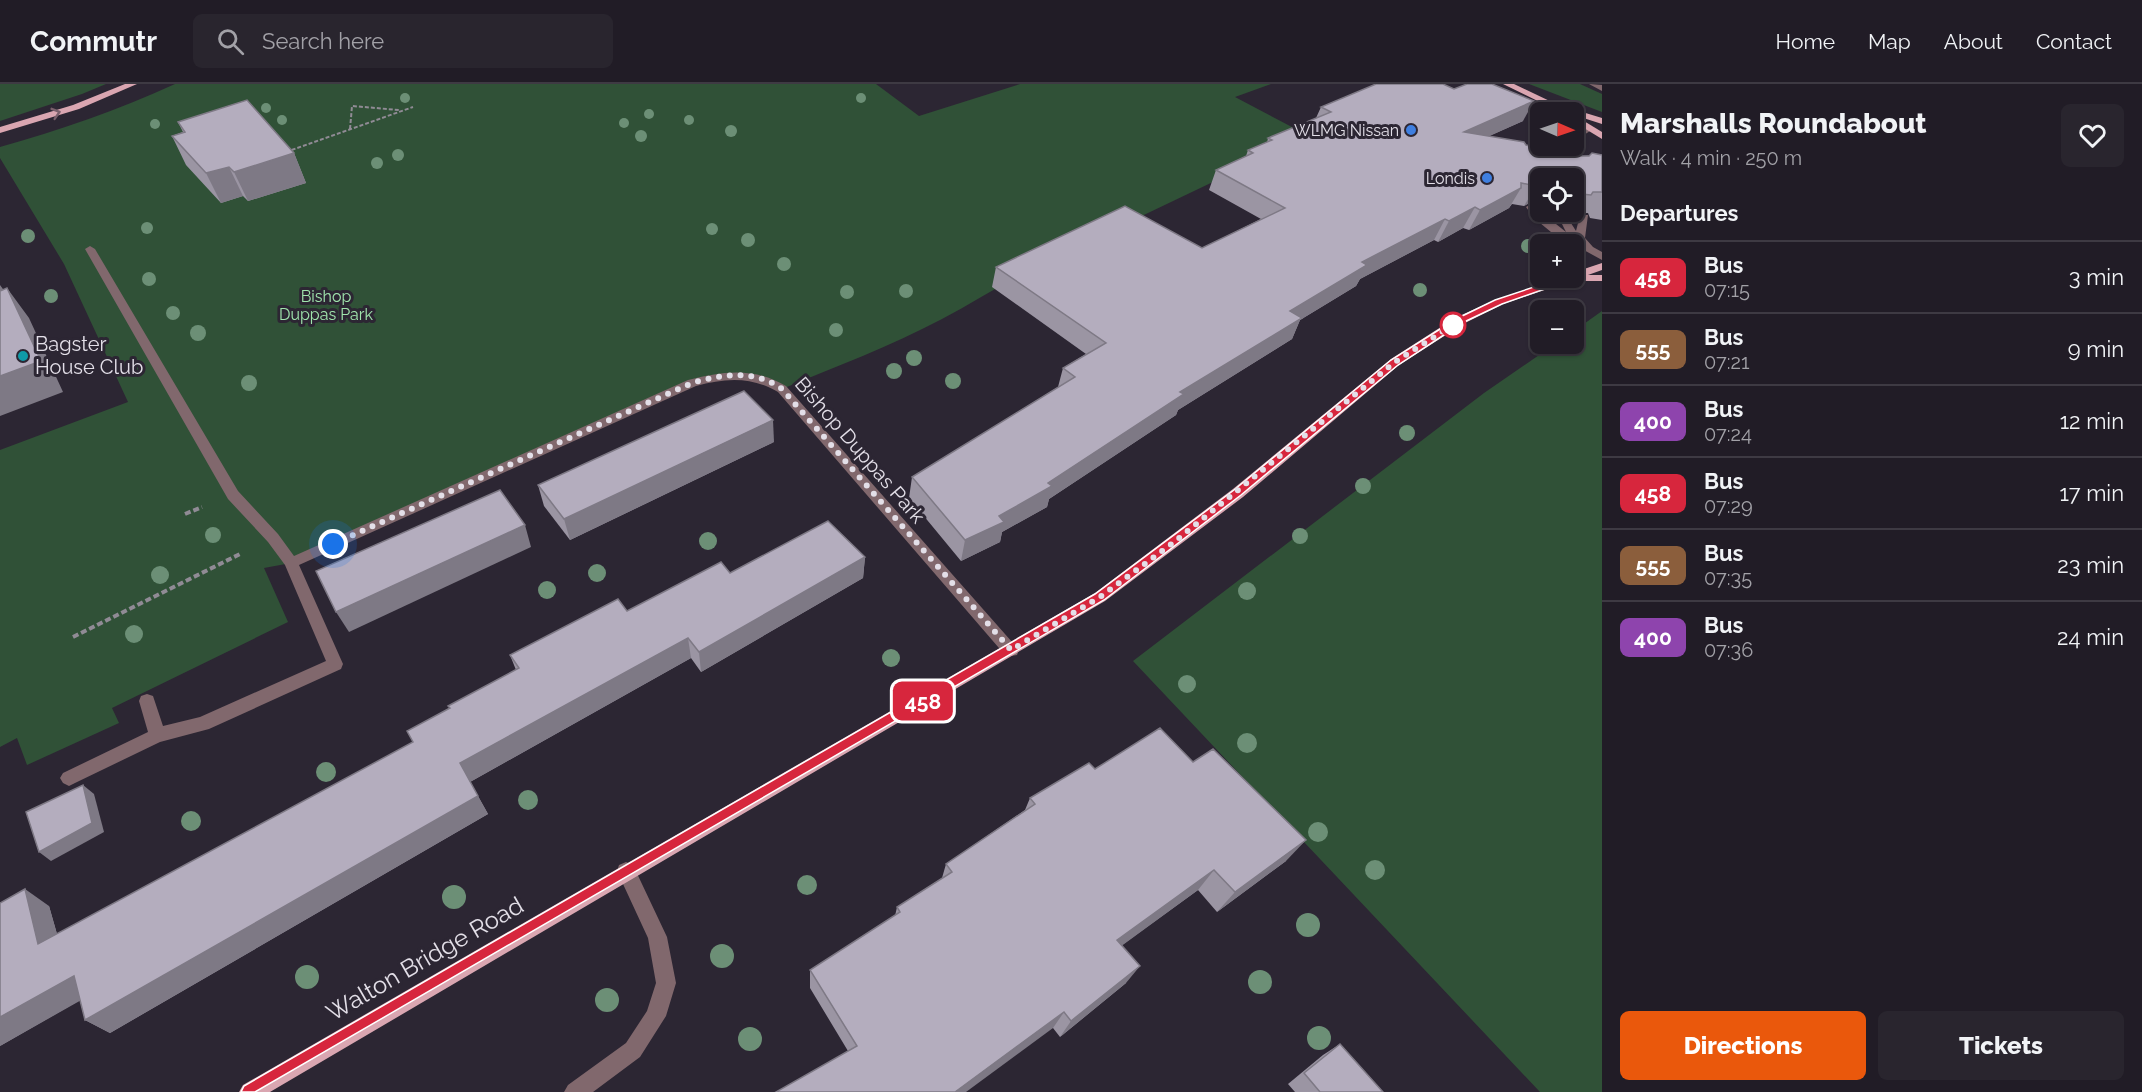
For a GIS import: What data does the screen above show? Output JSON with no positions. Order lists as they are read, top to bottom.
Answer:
{
  "streets": {
    "main road": ["Walton Bridge Road"],
    "street": ["Bishop Duppas Park"]
  },
  "crossings": [
    ["Bishop Duppas Park", "Walton Bridge Road"]
  ],
  "parks": ["Bishop Duppas Park"],
  "places": ["WLMG Nissan", "Londis", "Bagster House Club"],
  "lines": ["bus line 458"],
  "north": "right",
  "page": {
    "header": "Commutr",
    "search": "Search here",
    "nav": [
      "Home",
      "Map",
      "About",
      "Contact"
    ],
    "on_map": "458",
    "heading": [
      ["Marshalls Roundabout", "Walk · 4 min · 250 m"],
      "Departures"
    ],
    "map_buttons": ["+", "−"],
    "list": [
      {
        "mark": "458",
        "name": "Bus",
        "note": "07:15",
        "value": "3 min"
      },
      {
        "mark": "555",
        "name": "Bus",
        "note": "07:21",
        "value": "9 min"
      },
      {
        "mark": "400",
        "name": "Bus",
        "note": "07:24",
        "value": "12 min"
      },
      {
        "mark": "458",
        "name": "Bus",
        "note": "07:29",
        "value": "17 min"
      },
      {
        "mark": "555",
        "name": "Bus",
        "note": "07:35",
        "value": "23 min"
      },
      {
        "mark": "400",
        "name": "Bus",
        "note": "07:36",
        "value": "24 min"
      }
    ],
    "buttons": ["Directions", "Tickets"]
  }
}
